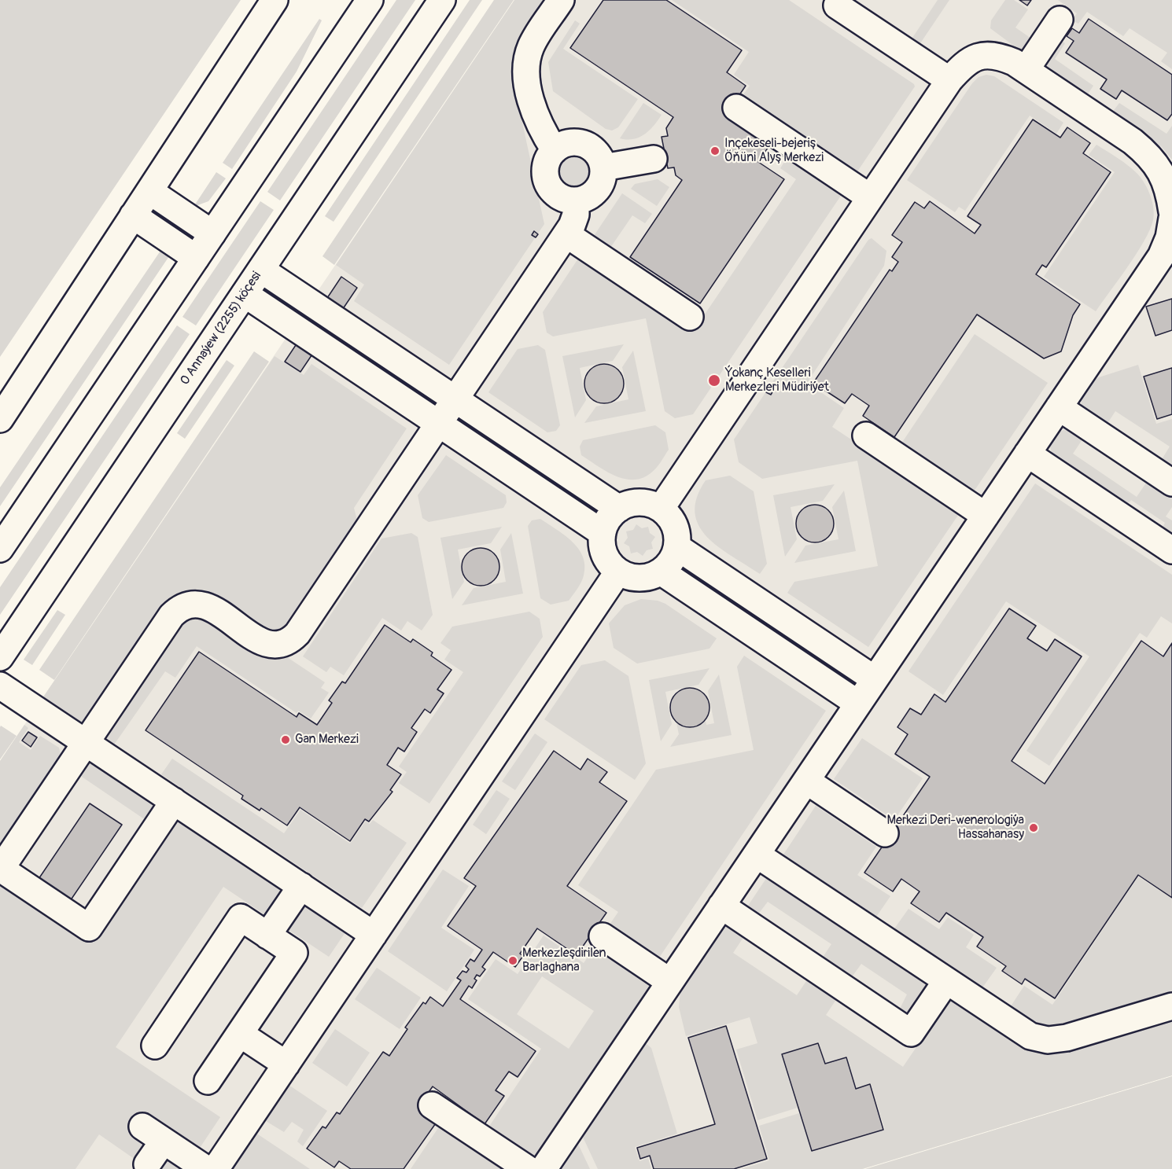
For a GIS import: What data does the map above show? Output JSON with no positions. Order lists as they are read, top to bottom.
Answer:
{
  "streets": {
    "main road": ["O Annaýew (2255) köçesi"]
  },
  "places": [
    "Inçekeseli-bejeriş Öňüni Alyş Merkezi",
    "Ýokanç Keselleri Merkezleri Müdiriýet",
    "Gan Merkezi",
    "Merkezi Deri-wenerologiýa Hassahanasy",
    "Merkezleşdirilen Barlaghana"
  ]
}
